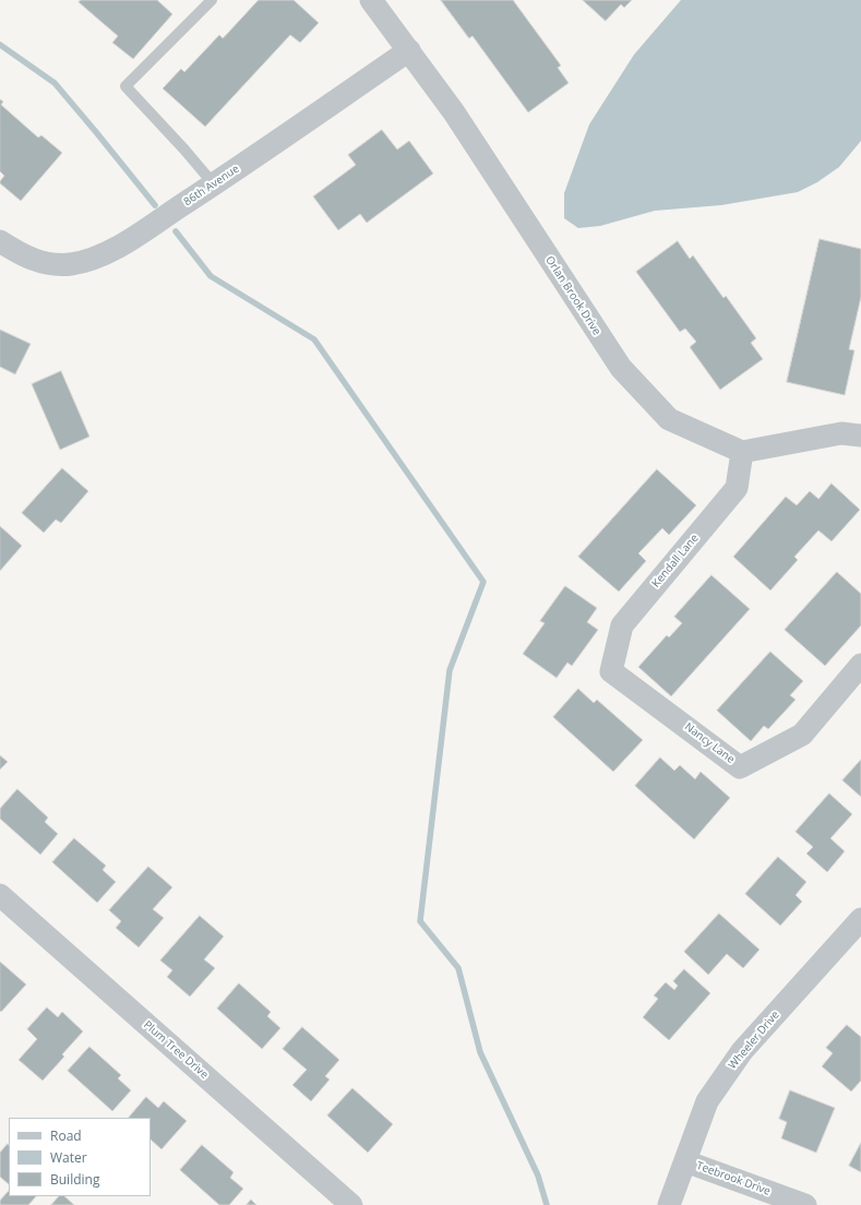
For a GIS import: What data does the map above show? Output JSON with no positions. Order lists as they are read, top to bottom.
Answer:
{
  "streets": {
    "street": [
      "86th Avenue",
      "Orlan Brook Drive",
      "Kendall Lane",
      "Nancy Lane",
      "Wheeler Drive",
      "Plum Tree Drive",
      "Teebrook Drive"
    ]
  },
  "crossings": [
    ["86th Avenue", "Orlan Brook Drive"],
    ["Orlan Brook Drive", "Kendall Lane"],
    ["Kendall Lane", "Nancy Lane"],
    ["Wheeler Drive", "Teebrook Drive"]
  ],
  "legend": ["Road", "Water", "Building"]
}
